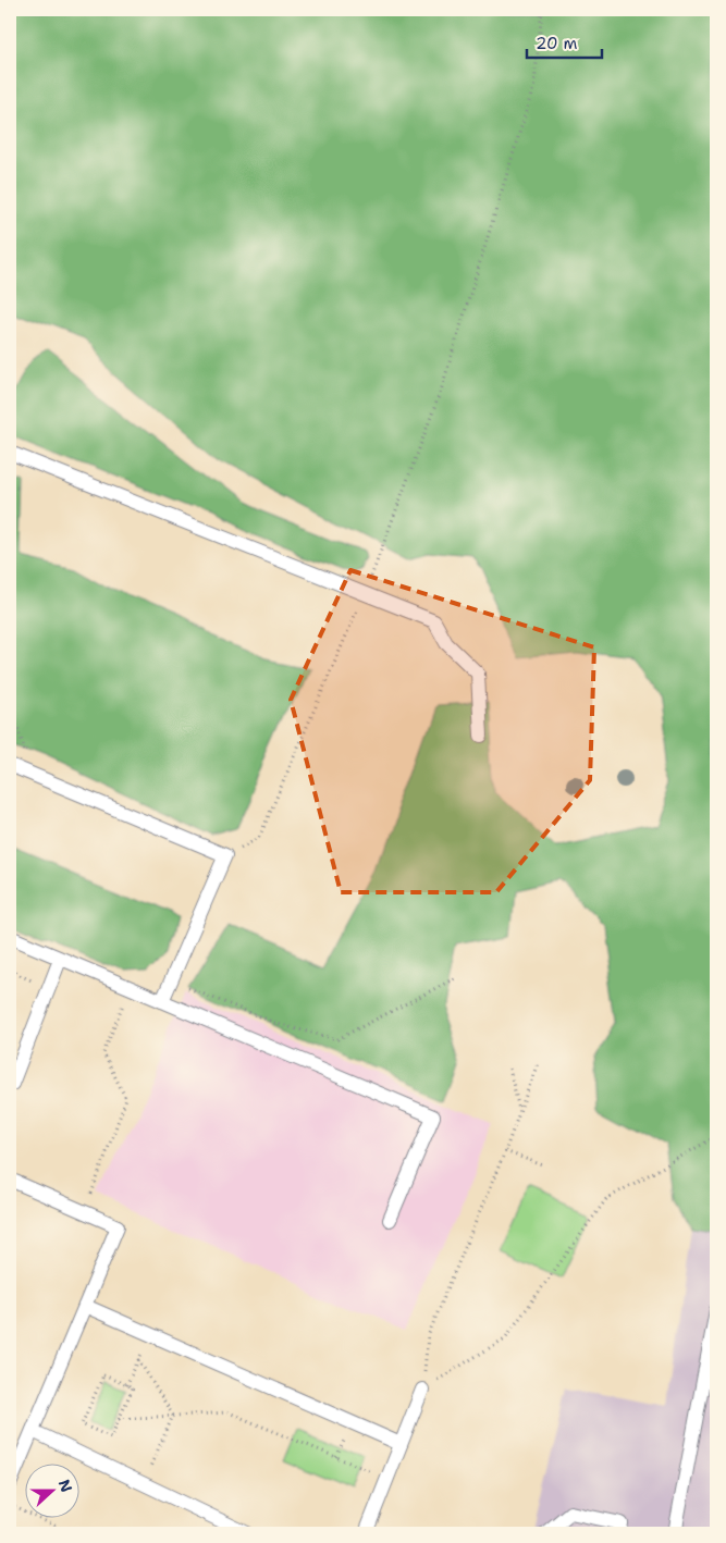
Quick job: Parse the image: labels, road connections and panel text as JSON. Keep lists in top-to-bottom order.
{
  "scale_bar": "20 m",
  "north": "right"
}
